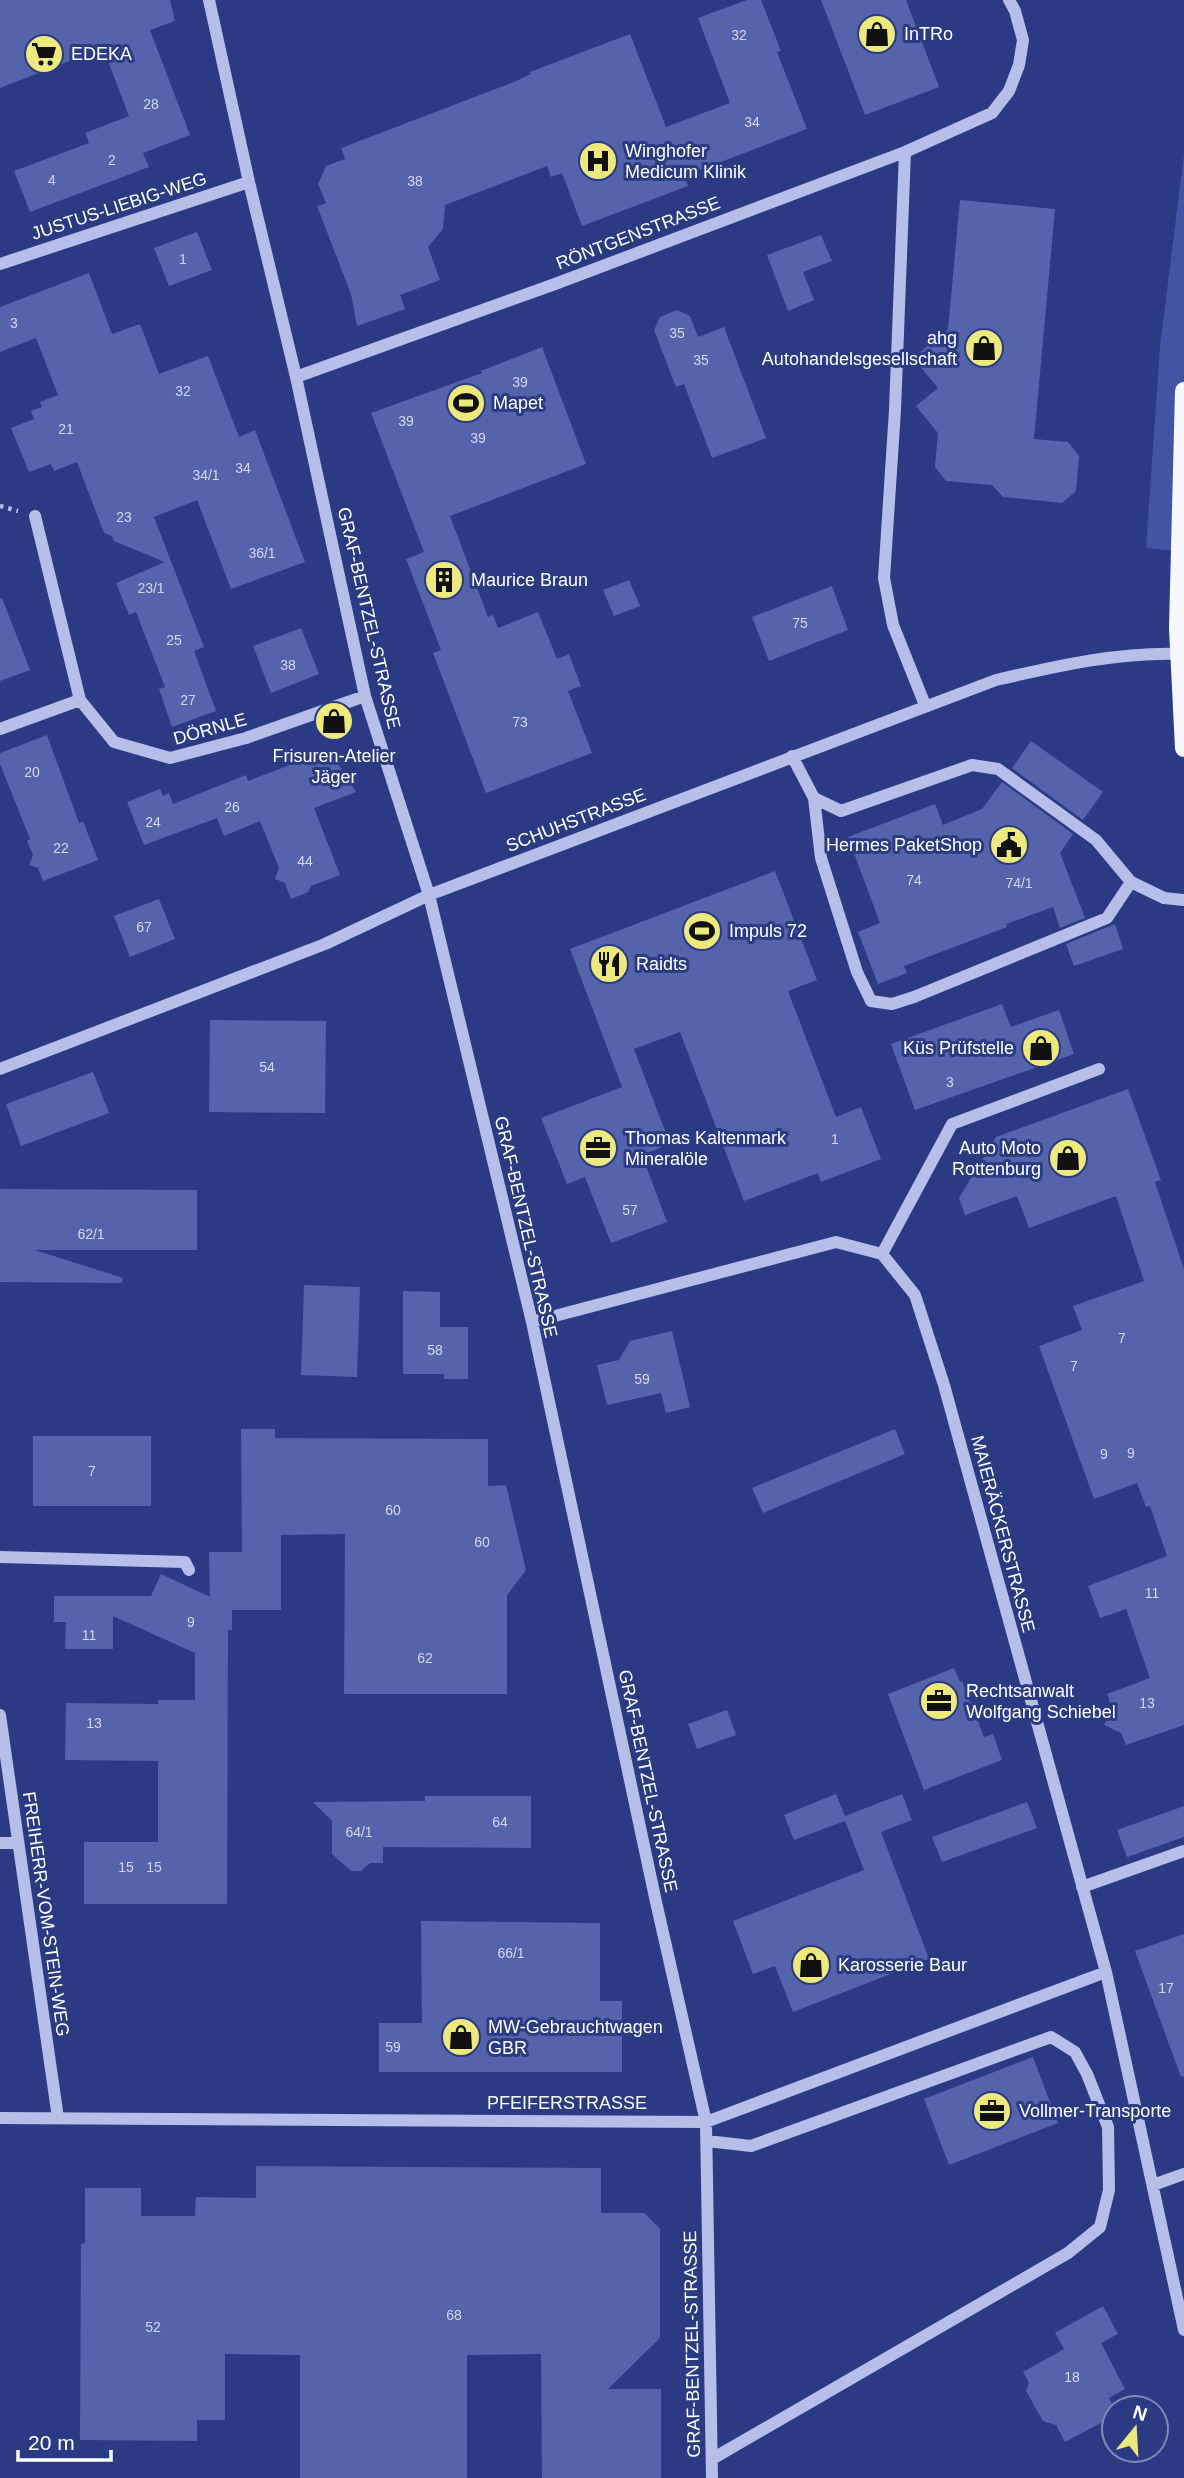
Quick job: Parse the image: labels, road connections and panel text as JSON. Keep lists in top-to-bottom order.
{
  "streets": {
    "street": [
      "JUSTUS-LIEBIG-WEG",
      "RÖNTGENSTRASSE",
      "GRAF-BENTZEL-STRASSE",
      "DÖRNLE",
      "SCHUHSTRASSE",
      "MAIERÄCKERSTRASSE",
      "FREIHERR-VOM-STEIN-WEG",
      "PFEIFERSTRASSE"
    ]
  },
  "crossings": [
    ["JUSTUS-LIEBIG-WEG", "GRAF-BENTZEL-STRASSE"],
    ["RÖNTGENSTRASSE", "GRAF-BENTZEL-STRASSE"],
    ["GRAF-BENTZEL-STRASSE", "DÖRNLE"],
    ["GRAF-BENTZEL-STRASSE", "SCHUHSTRASSE"],
    ["GRAF-BENTZEL-STRASSE", "PFEIFERSTRASSE"],
    ["MAIERÄCKERSTRASSE", "PFEIFERSTRASSE"],
    ["FREIHERR-VOM-STEIN-WEG", "PFEIFERSTRASSE"]
  ],
  "places": {
    "shop": [
      "InTRo",
      "ahg Autohandelsgesellschaft",
      "Frisuren-Atelier Jäger",
      "Küs Prüfstelle",
      "Auto Moto Rottenburg",
      "Karosserie Baur",
      "MW-Gebrauchtwagen GBR"
    ],
    "supermarket": ["EDEKA"],
    "hospital": ["Winghofer Medicum Klinik"],
    "sports": ["Mapet", "Impuls 72"],
    "building": ["Maurice Braun"],
    "public building": ["Hermes PaketShop"],
    "restaurant": ["Raidts"],
    "office": ["Thomas Kaltenmark Mineralöle", "Rechtsanwalt Wolfgang Schiebel", "Vollmer-Transporte"]
  },
  "house_numbers": [
    "32",
    "28",
    "34",
    "2",
    "4",
    "38",
    "1",
    "3",
    "35",
    "35",
    "39",
    "32",
    "39",
    "21",
    "39",
    "34",
    "34/1",
    "23",
    "36/1",
    "23/1",
    "75",
    "25",
    "38",
    "27",
    "73",
    "20",
    "26",
    "24",
    "22",
    "44",
    "74",
    "74/1",
    "67",
    "54",
    "3",
    "1",
    "57",
    "62/1",
    "7",
    "58",
    "7",
    "59",
    "9",
    "9",
    "7",
    "60",
    "60",
    "11",
    "9",
    "11",
    "62",
    "13",
    "13",
    "64",
    "64/1",
    "15",
    "15",
    "66/1",
    "17",
    "59",
    "68",
    "52",
    "18"
  ],
  "scale_bar": "20 m",
  "north": "top"
}
